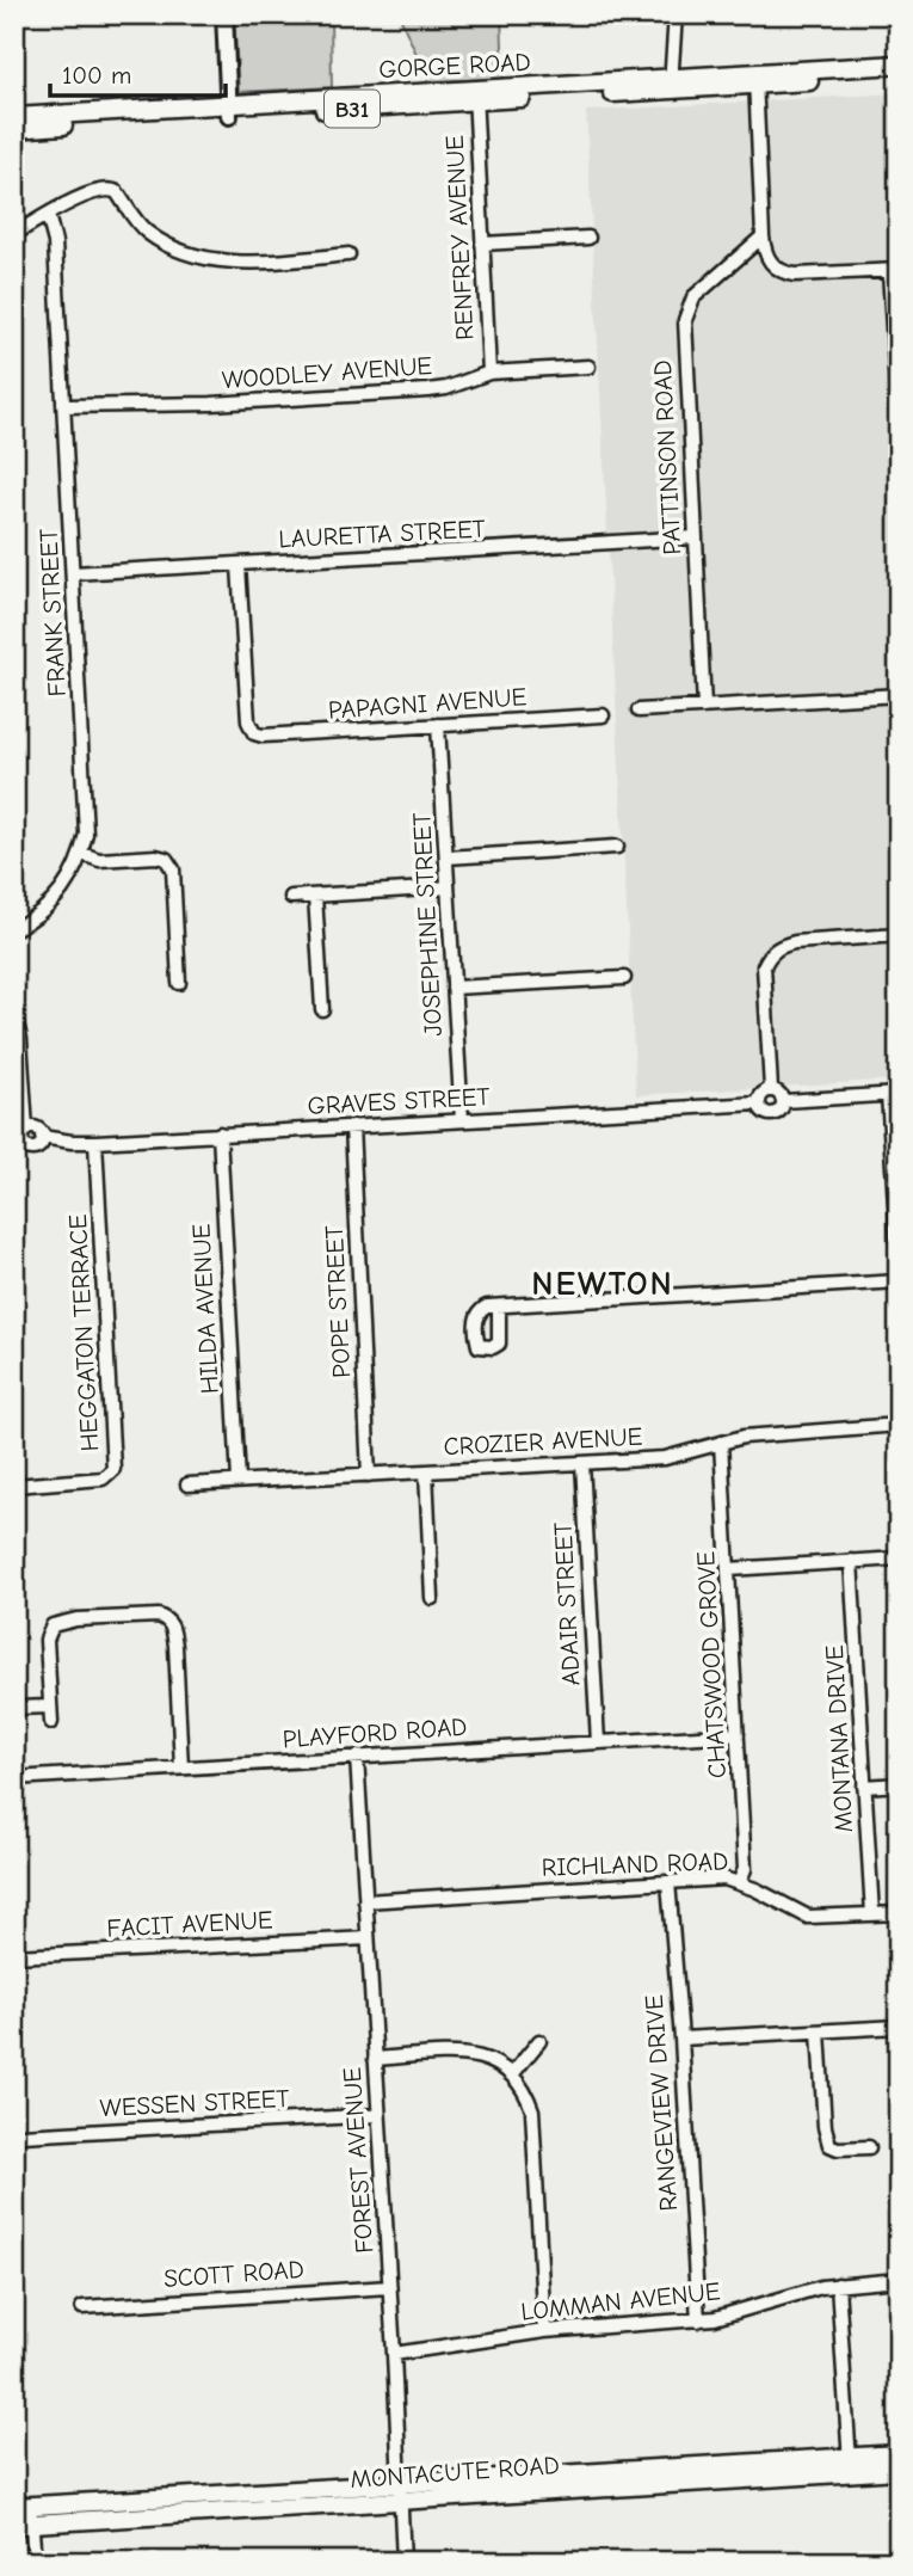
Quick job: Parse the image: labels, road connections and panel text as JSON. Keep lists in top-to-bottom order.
{
  "streets": {
    "main road": ["GORGE ROAD", "B31", "MONTACUTE ROAD"],
    "street": [
      "RENFREY AVENUE",
      "WOODLEY AVENUE",
      "PATTINSON ROAD",
      "LAURETTA STREET",
      "FRANK STREET",
      "PAPAGNI AVENUE",
      "JOSEPHINE STREET",
      "GRAVES STREET",
      "POPE STREET",
      "HILDA AVENUE",
      "HEGGATON TERRACE",
      "CROZIER AVENUE",
      "ADAIR STREET",
      "CHATSWOOD GROVE",
      "PLAYFORD ROAD",
      "MONTANA DRIVE",
      "RICHLAND ROAD",
      "FACIT AVENUE",
      "WESSEN STREET",
      "RANGEVIEW DRIVE",
      "FOREST AVENUE",
      "SCOTT ROAD",
      "LOMMAN AVENUE"
    ]
  },
  "crossings": [
    ["GORGE ROAD", "RENFREY AVENUE"],
    ["RENFREY AVENUE", "WOODLEY AVENUE"],
    ["WOODLEY AVENUE", "FRANK STREET"],
    ["PATTINSON ROAD", "LAURETTA STREET"],
    ["LAURETTA STREET", "FRANK STREET"],
    ["LAURETTA STREET", "PAPAGNI AVENUE"],
    ["PAPAGNI AVENUE", "JOSEPHINE STREET"],
    ["JOSEPHINE STREET", "GRAVES STREET"],
    ["GRAVES STREET", "POPE STREET"],
    ["GRAVES STREET", "HILDA AVENUE"],
    ["GRAVES STREET", "HEGGATON TERRACE"],
    ["POPE STREET", "CROZIER AVENUE"],
    ["HILDA AVENUE", "CROZIER AVENUE"],
    ["CROZIER AVENUE", "ADAIR STREET"],
    ["CROZIER AVENUE", "CHATSWOOD GROVE"],
    ["ADAIR STREET", "PLAYFORD ROAD"],
    ["CHATSWOOD GROVE", "PLAYFORD ROAD"],
    ["CHATSWOOD GROVE", "RICHLAND ROAD"],
    ["PLAYFORD ROAD", "FOREST AVENUE"],
    ["MONTANA DRIVE", "RICHLAND ROAD"],
    ["RICHLAND ROAD", "RANGEVIEW DRIVE"],
    ["RICHLAND ROAD", "FOREST AVENUE"],
    ["FACIT AVENUE", "FOREST AVENUE"],
    ["WESSEN STREET", "FOREST AVENUE"],
    ["RANGEVIEW DRIVE", "LOMMAN AVENUE"],
    ["FOREST AVENUE", "SCOTT ROAD"],
    ["FOREST AVENUE", "LOMMAN AVENUE"],
    ["FOREST AVENUE", "MONTACUTE ROAD"]
  ],
  "districts": ["NEWTON"],
  "scale_bar": "100 m"
}
